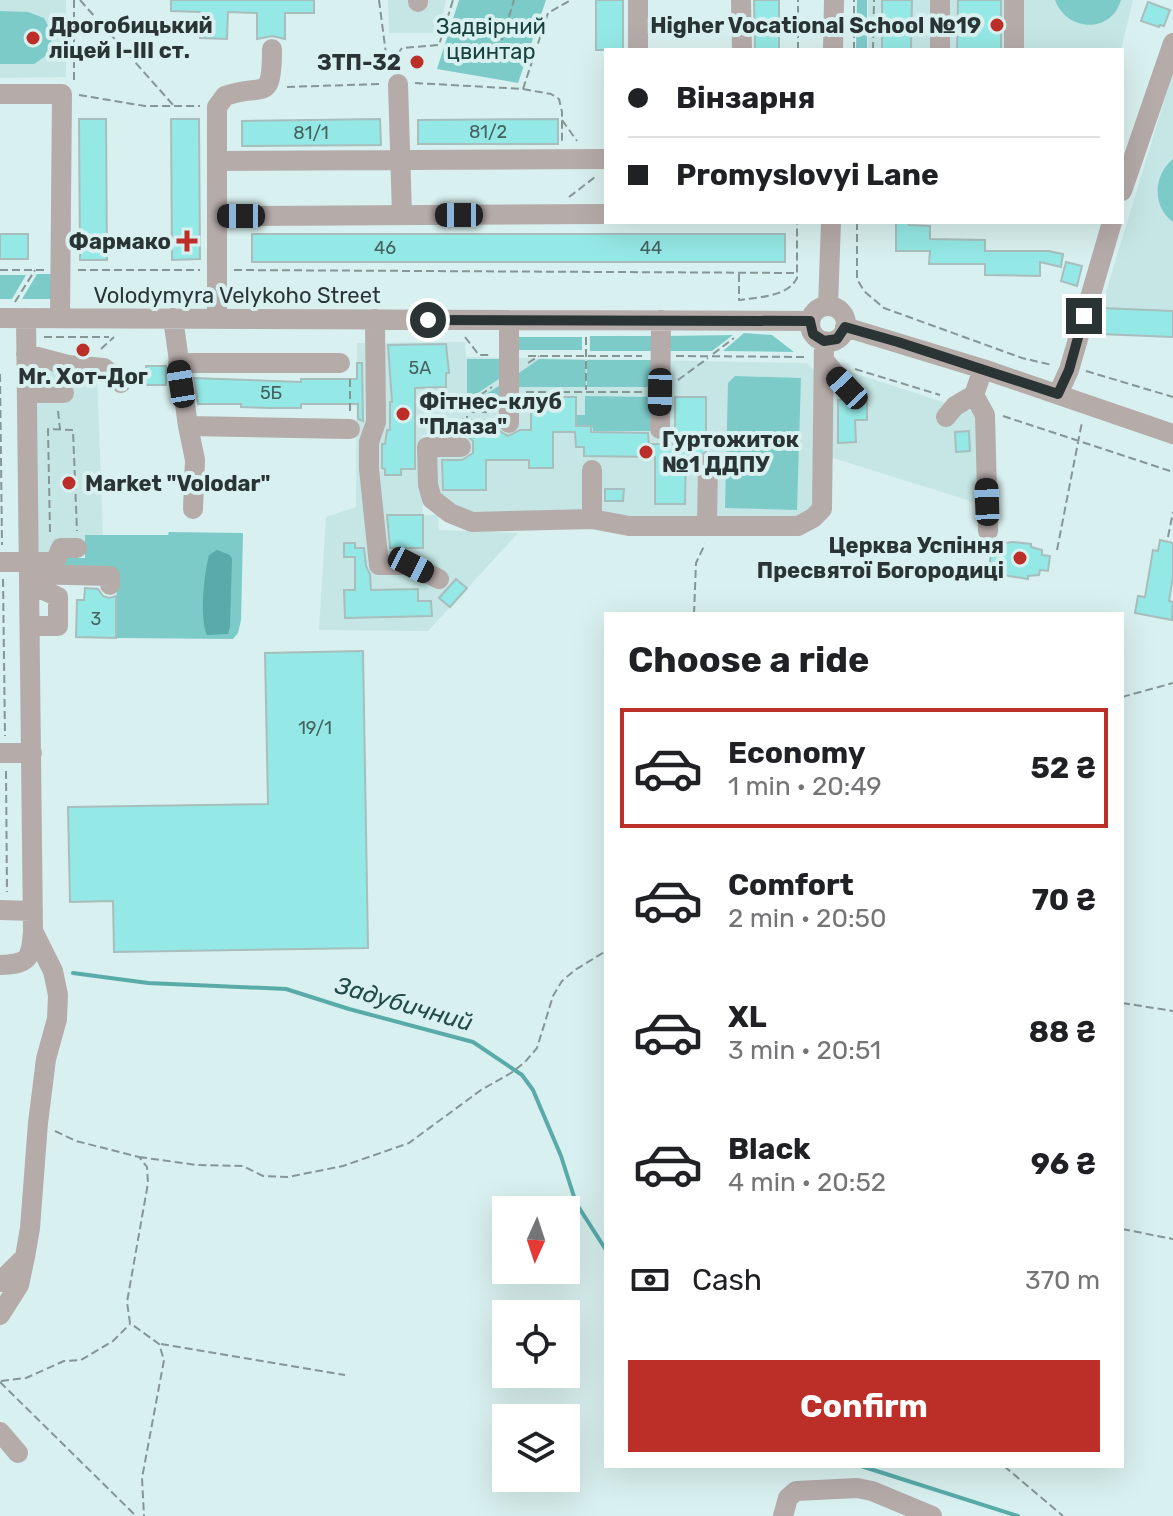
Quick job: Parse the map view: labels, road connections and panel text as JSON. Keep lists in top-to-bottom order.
{
  "streets": {
    "street": ["Volodymyra Velykoho Street"]
  },
  "water": ["Задубичний"],
  "parks": ["Задвірний цвинтар"],
  "places": {
    "other": [
      "Higher Vocational School №19",
      "Дрогобицький ліцей І-ІІІ ст.",
      "ЗТП-32",
      "Mr. Хот-Дог",
      "Фітнес-клуб \"Плаза\"",
      "Гуртожиток №1 ДДПУ",
      "Market \"Volodar\"",
      "Церква Успіння Пресвятої Богородиці"
    ],
    "health": ["Фармако"]
  },
  "house_numbers": [
    "81/2",
    "81/1",
    "46",
    "44",
    "5А",
    "5Б",
    "3",
    "19/1"
  ],
  "north": "bottom",
  "page": {
    "banner": ["Вінзарня", "Promyslovyi Lane"],
    "heading": "Choose a ride",
    "list": [
      {
        "name": "Economy",
        "note": "1 min · 20:49",
        "value": "52 ₴"
      },
      {
        "name": "Comfort",
        "note": "2 min · 20:50",
        "value": "70 ₴"
      },
      {
        "name": "XL",
        "note": "3 min · 20:51",
        "value": "88 ₴"
      },
      {
        "name": "Black",
        "note": "4 min · 20:52",
        "value": "96 ₴"
      }
    ],
    "pay": ["Cash", "370 m"],
    "buttons": "Confirm"
  }
}
